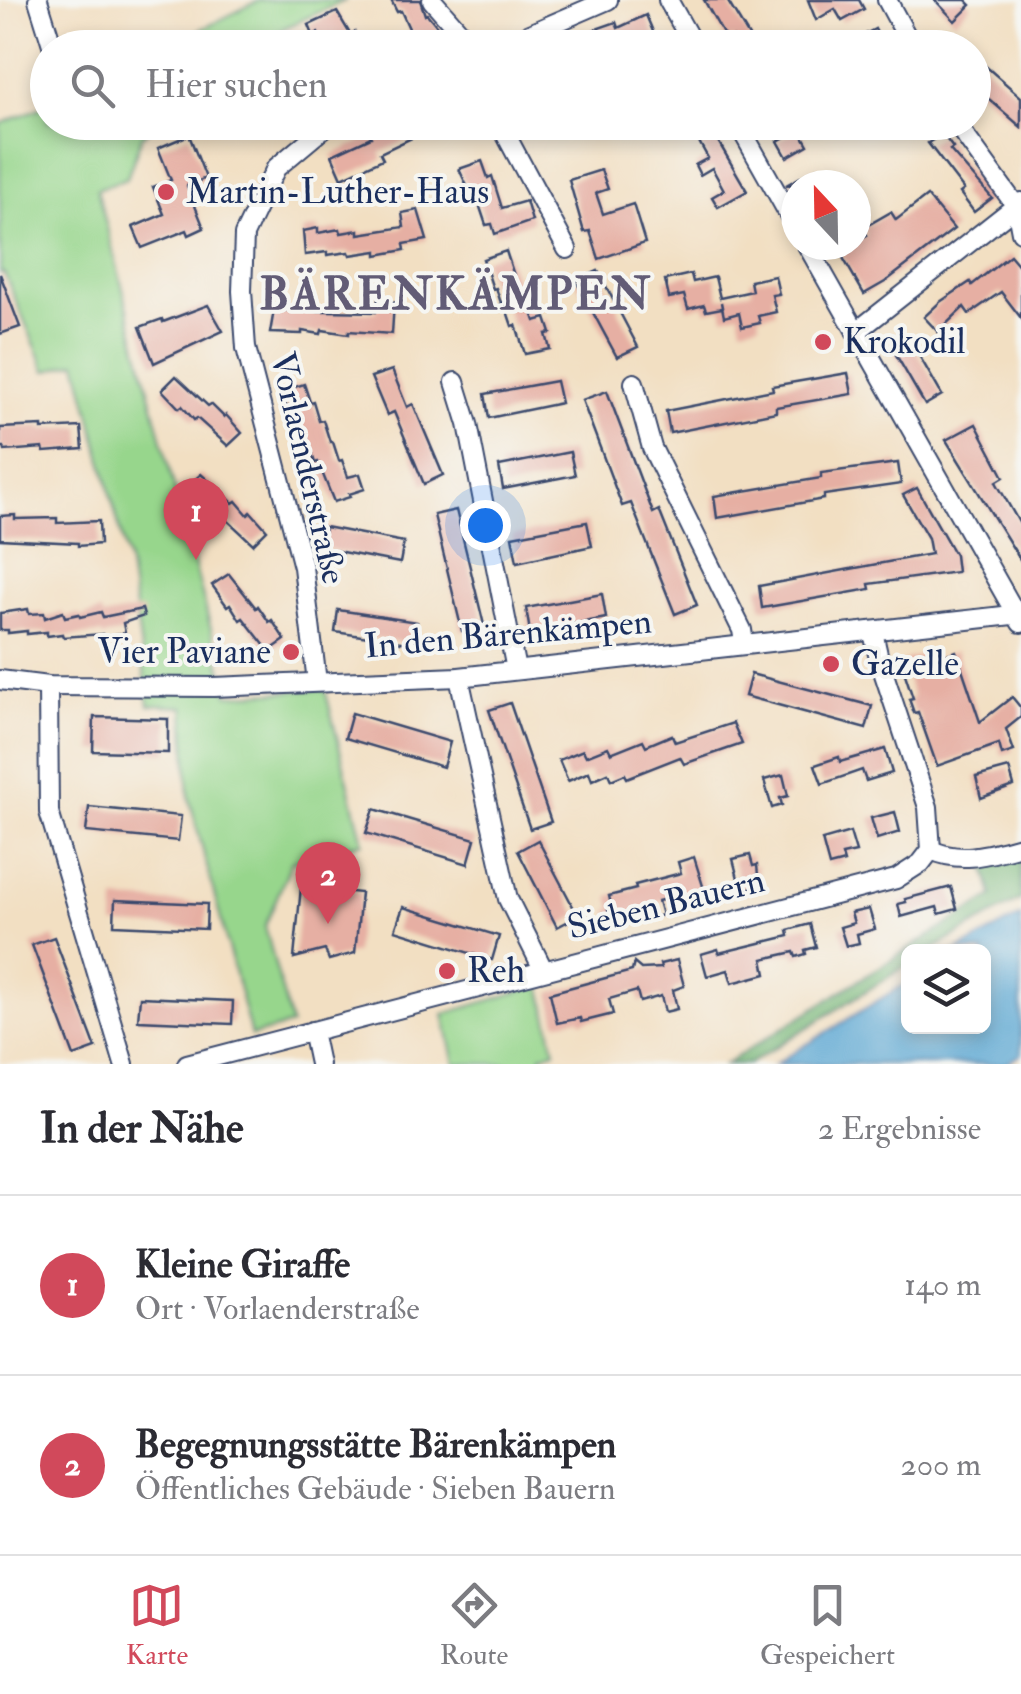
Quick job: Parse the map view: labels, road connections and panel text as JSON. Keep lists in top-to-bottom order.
{
  "streets": {
    "street": ["Vorlaenderstraße", "In den Bärenkämpen", "Sieben Bauern"]
  },
  "crossings": [
    ["Vorlaenderstraße", "In den Bärenkämpen"]
  ],
  "districts": ["BÄRENKÄMPEN"],
  "places": [
    "Martin-Luther-Haus",
    "Krokodil",
    "Vier Paviane",
    "Gazelle",
    "Reh"
  ],
  "north": "top",
  "page": {
    "search": "Hier suchen",
    "pins": ["1", "2"],
    "heading": ["In der Nähe", "2 Ergebnisse"],
    "list": [
      {
        "mark": "1",
        "name": "Kleine Giraffe",
        "note": "Ort · Vorlaenderstraße",
        "value": "140 m"
      },
      {
        "mark": "2",
        "name": "Begegnungsstätte Bärenkämpen",
        "note": "Öffentliches Gebäude · Sieben Bauern",
        "value": "200 m"
      }
    ],
    "nav": ["Karte", "Route", "Gespeichert"]
  }
}
